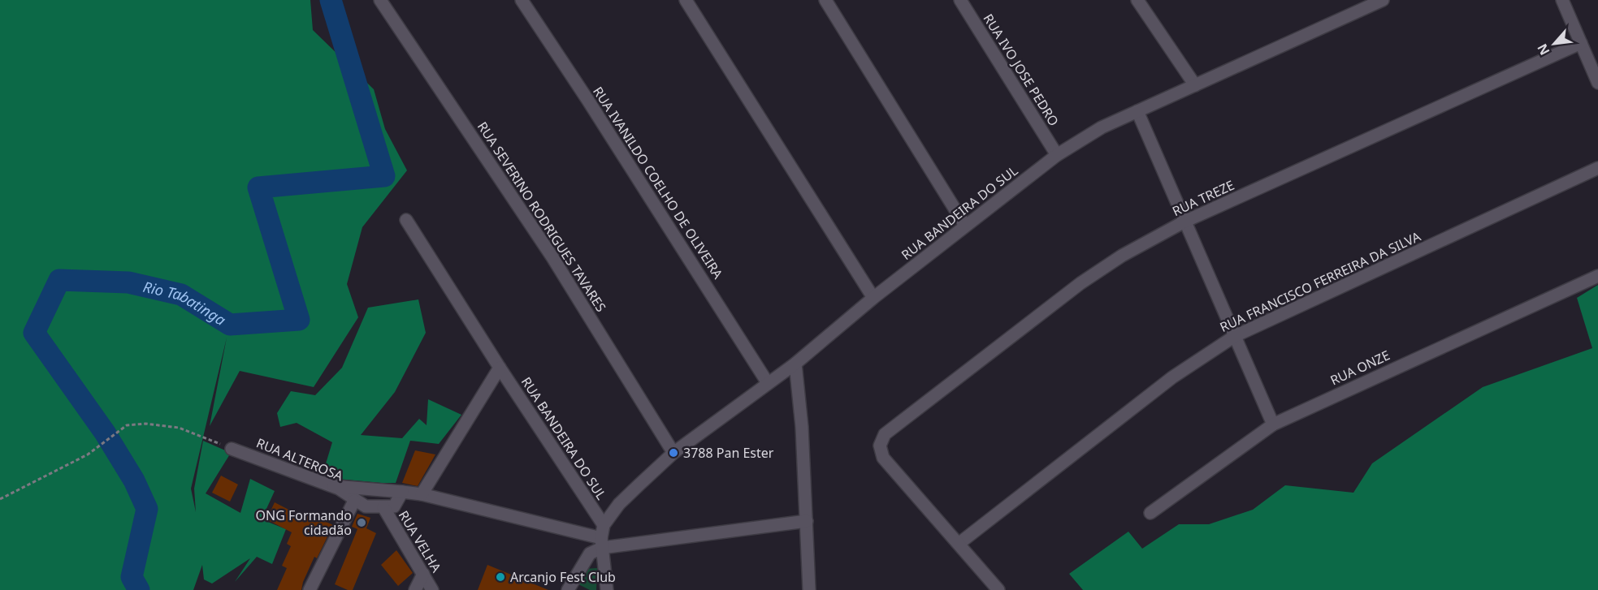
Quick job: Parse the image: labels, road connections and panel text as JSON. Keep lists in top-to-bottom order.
{
  "streets": {
    "street": [
      "RUA IVO JOSE PEDRO",
      "RUA IVANILDO COELHO DE OLIVEIRA",
      "RUA TREZE",
      "RUA BANDEIRA DO SUL",
      "RUA SEVERINO RODRIGUES TAVARES",
      "RUA FRANCISCO FERREIRA DA SILVA",
      "RUA ONZE",
      "RUA ALTEROSA",
      "RUA VELHA"
    ]
  },
  "crossings": [
    ["RUA IVO JOSE PEDRO", "RUA BANDEIRA DO SUL"],
    ["RUA IVANILDO COELHO DE OLIVEIRA", "RUA BANDEIRA DO SUL"],
    ["RUA TREZE", "RUA FRANCISCO FERREIRA DA SILVA"],
    ["RUA BANDEIRA DO SUL", "RUA SEVERINO RODRIGUES TAVARES"],
    ["RUA ALTEROSA", "RUA VELHA"]
  ],
  "water": ["Rio Tabatinga"],
  "places": ["3788 Pan Ester", "ONG Formando cidadão", "Arcanjo Fest Club"],
  "north": "bottom left"
}
